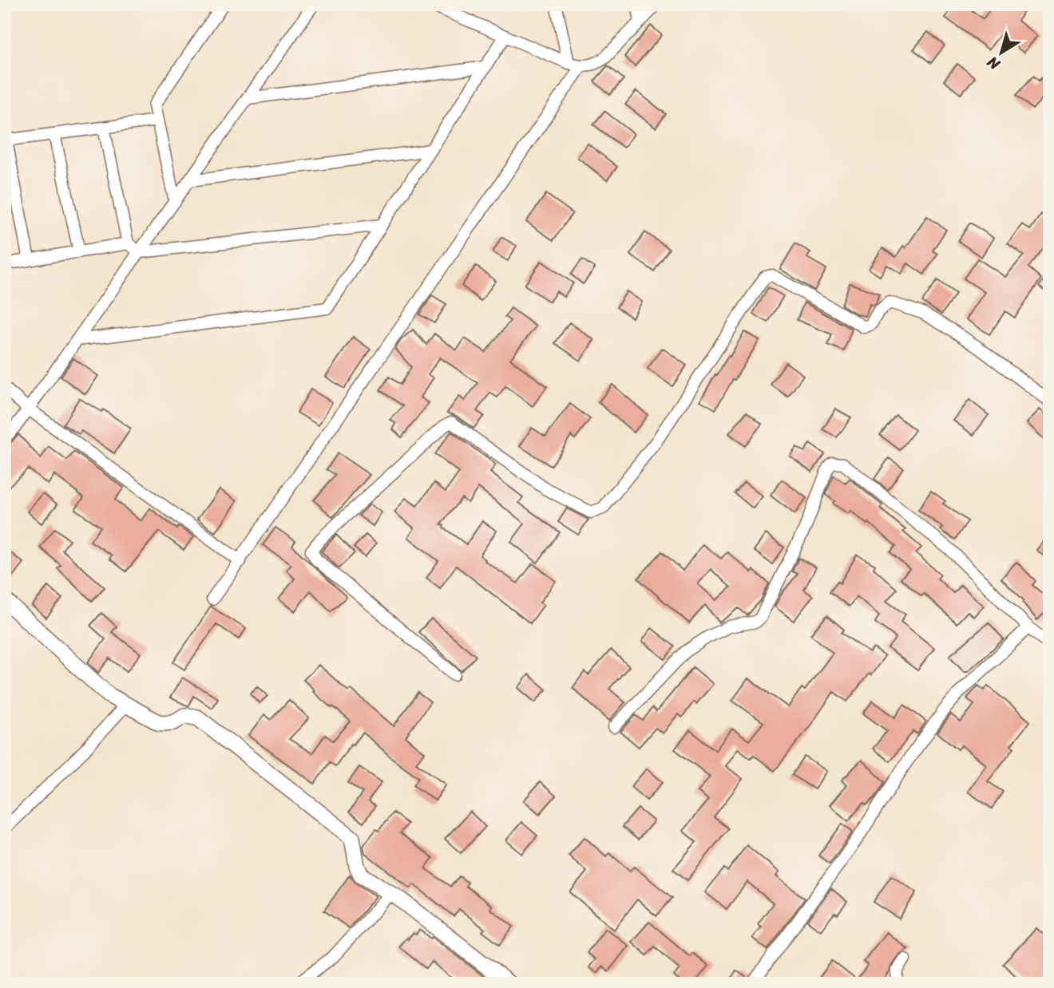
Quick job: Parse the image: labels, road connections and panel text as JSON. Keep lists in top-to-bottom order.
{
  "north": "bottom left"
}
